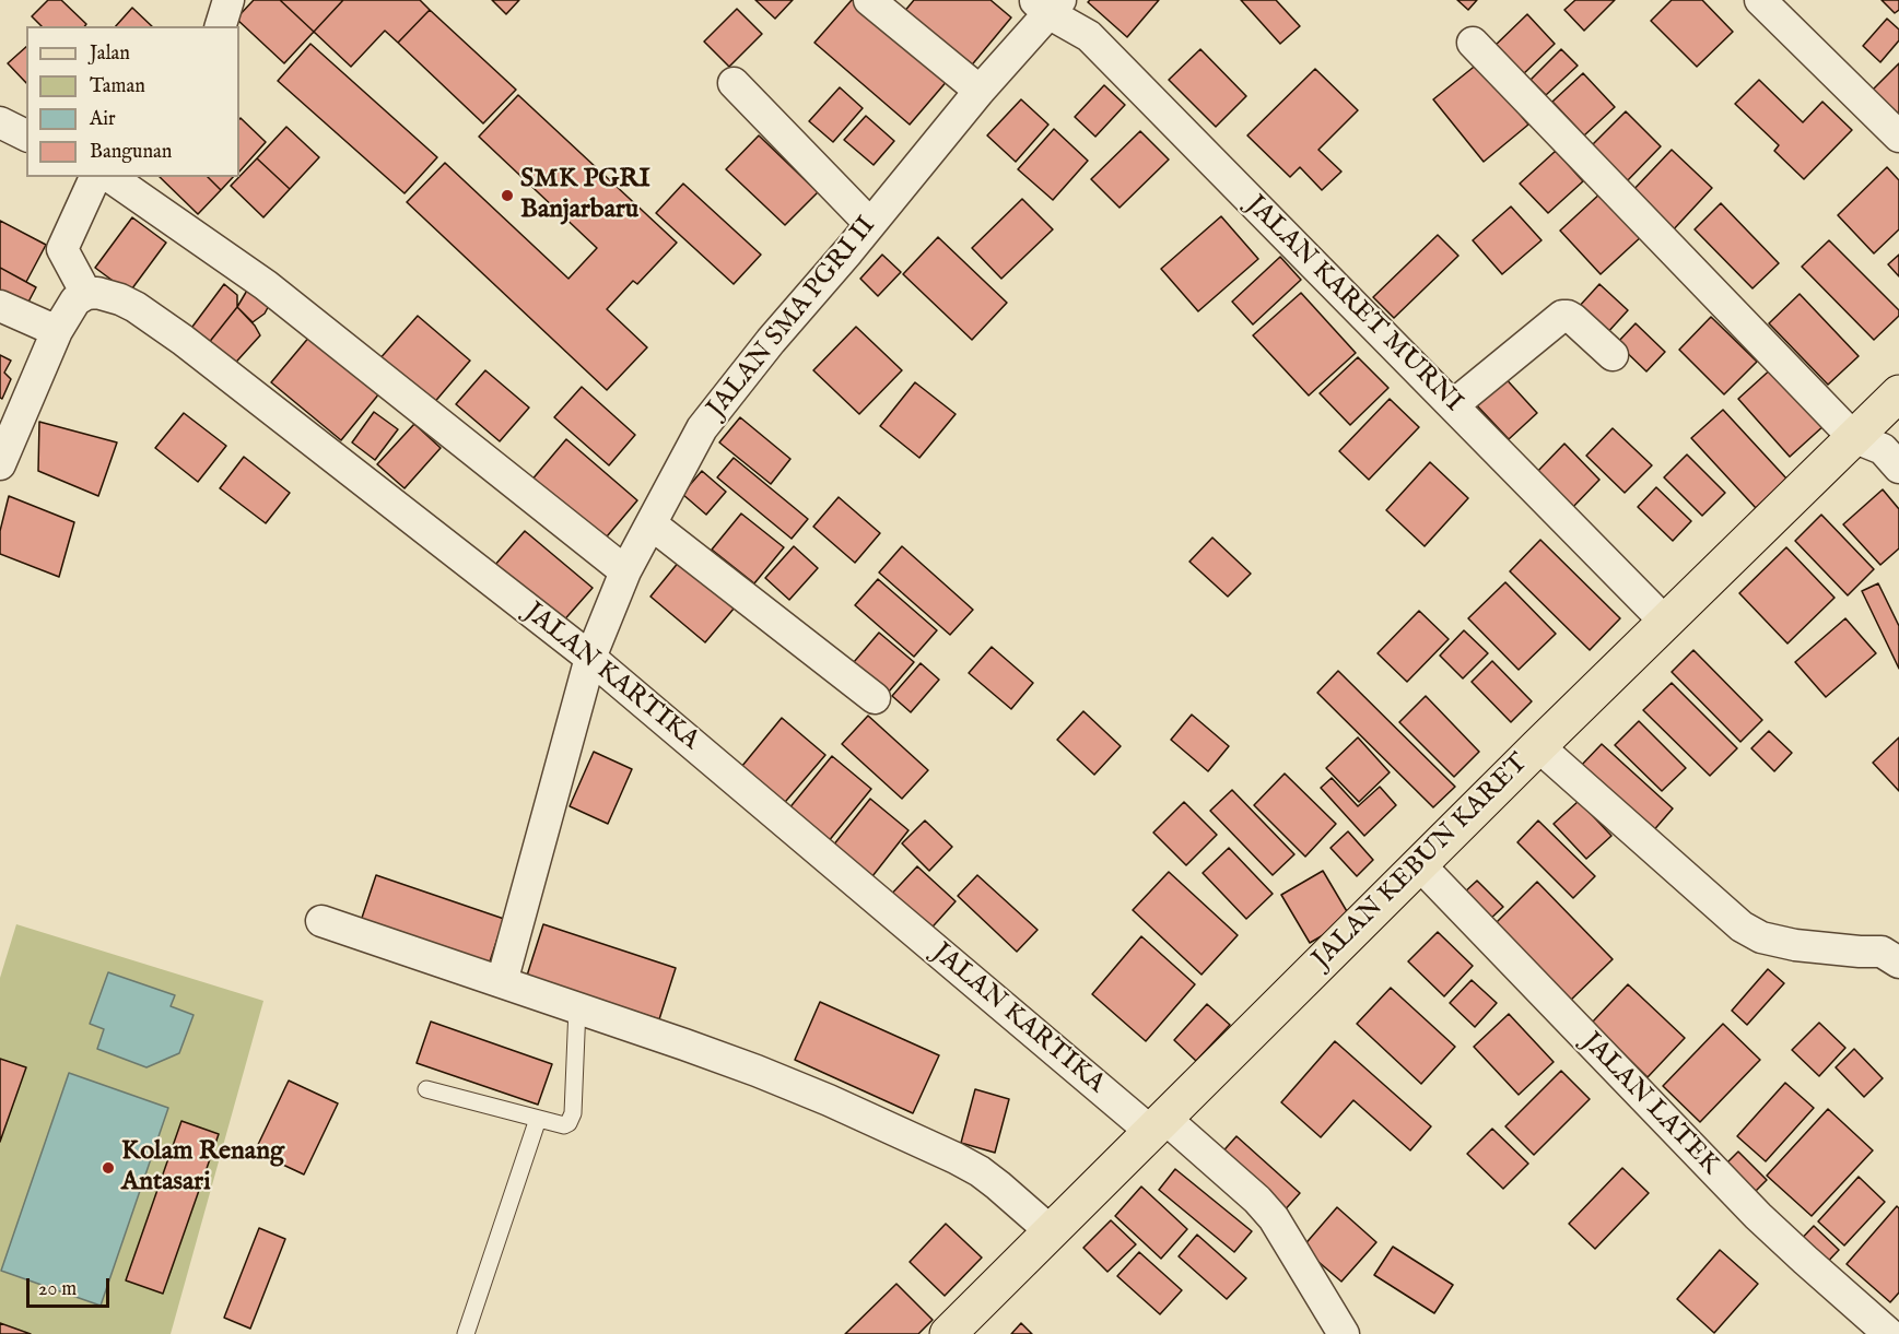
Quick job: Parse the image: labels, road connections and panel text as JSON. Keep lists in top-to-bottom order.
{
  "streets": {
    "main road": ["JALAN KEBUN KARET"],
    "street": [
      "JALAN KARET MURNI",
      "JALAN SMA PGRI II",
      "JALAN KARTIKA",
      "JALAN LATEK"
    ]
  },
  "crossings": [
    ["JALAN KARET MURNI", "JALAN SMA PGRI II"],
    ["JALAN KARET MURNI", "JALAN KEBUN KARET"],
    ["JALAN SMA PGRI II", "JALAN KARTIKA"],
    ["JALAN KARTIKA", "JALAN KEBUN KARET"],
    ["JALAN KEBUN KARET", "JALAN LATEK"]
  ],
  "places": ["SMK PGRI Banjarbaru", "Kolam Renang Antasari"],
  "legend": [
    "Jalan",
    "Taman",
    "Air",
    "Bangunan"
  ],
  "scale_bar": "20 m"
}
